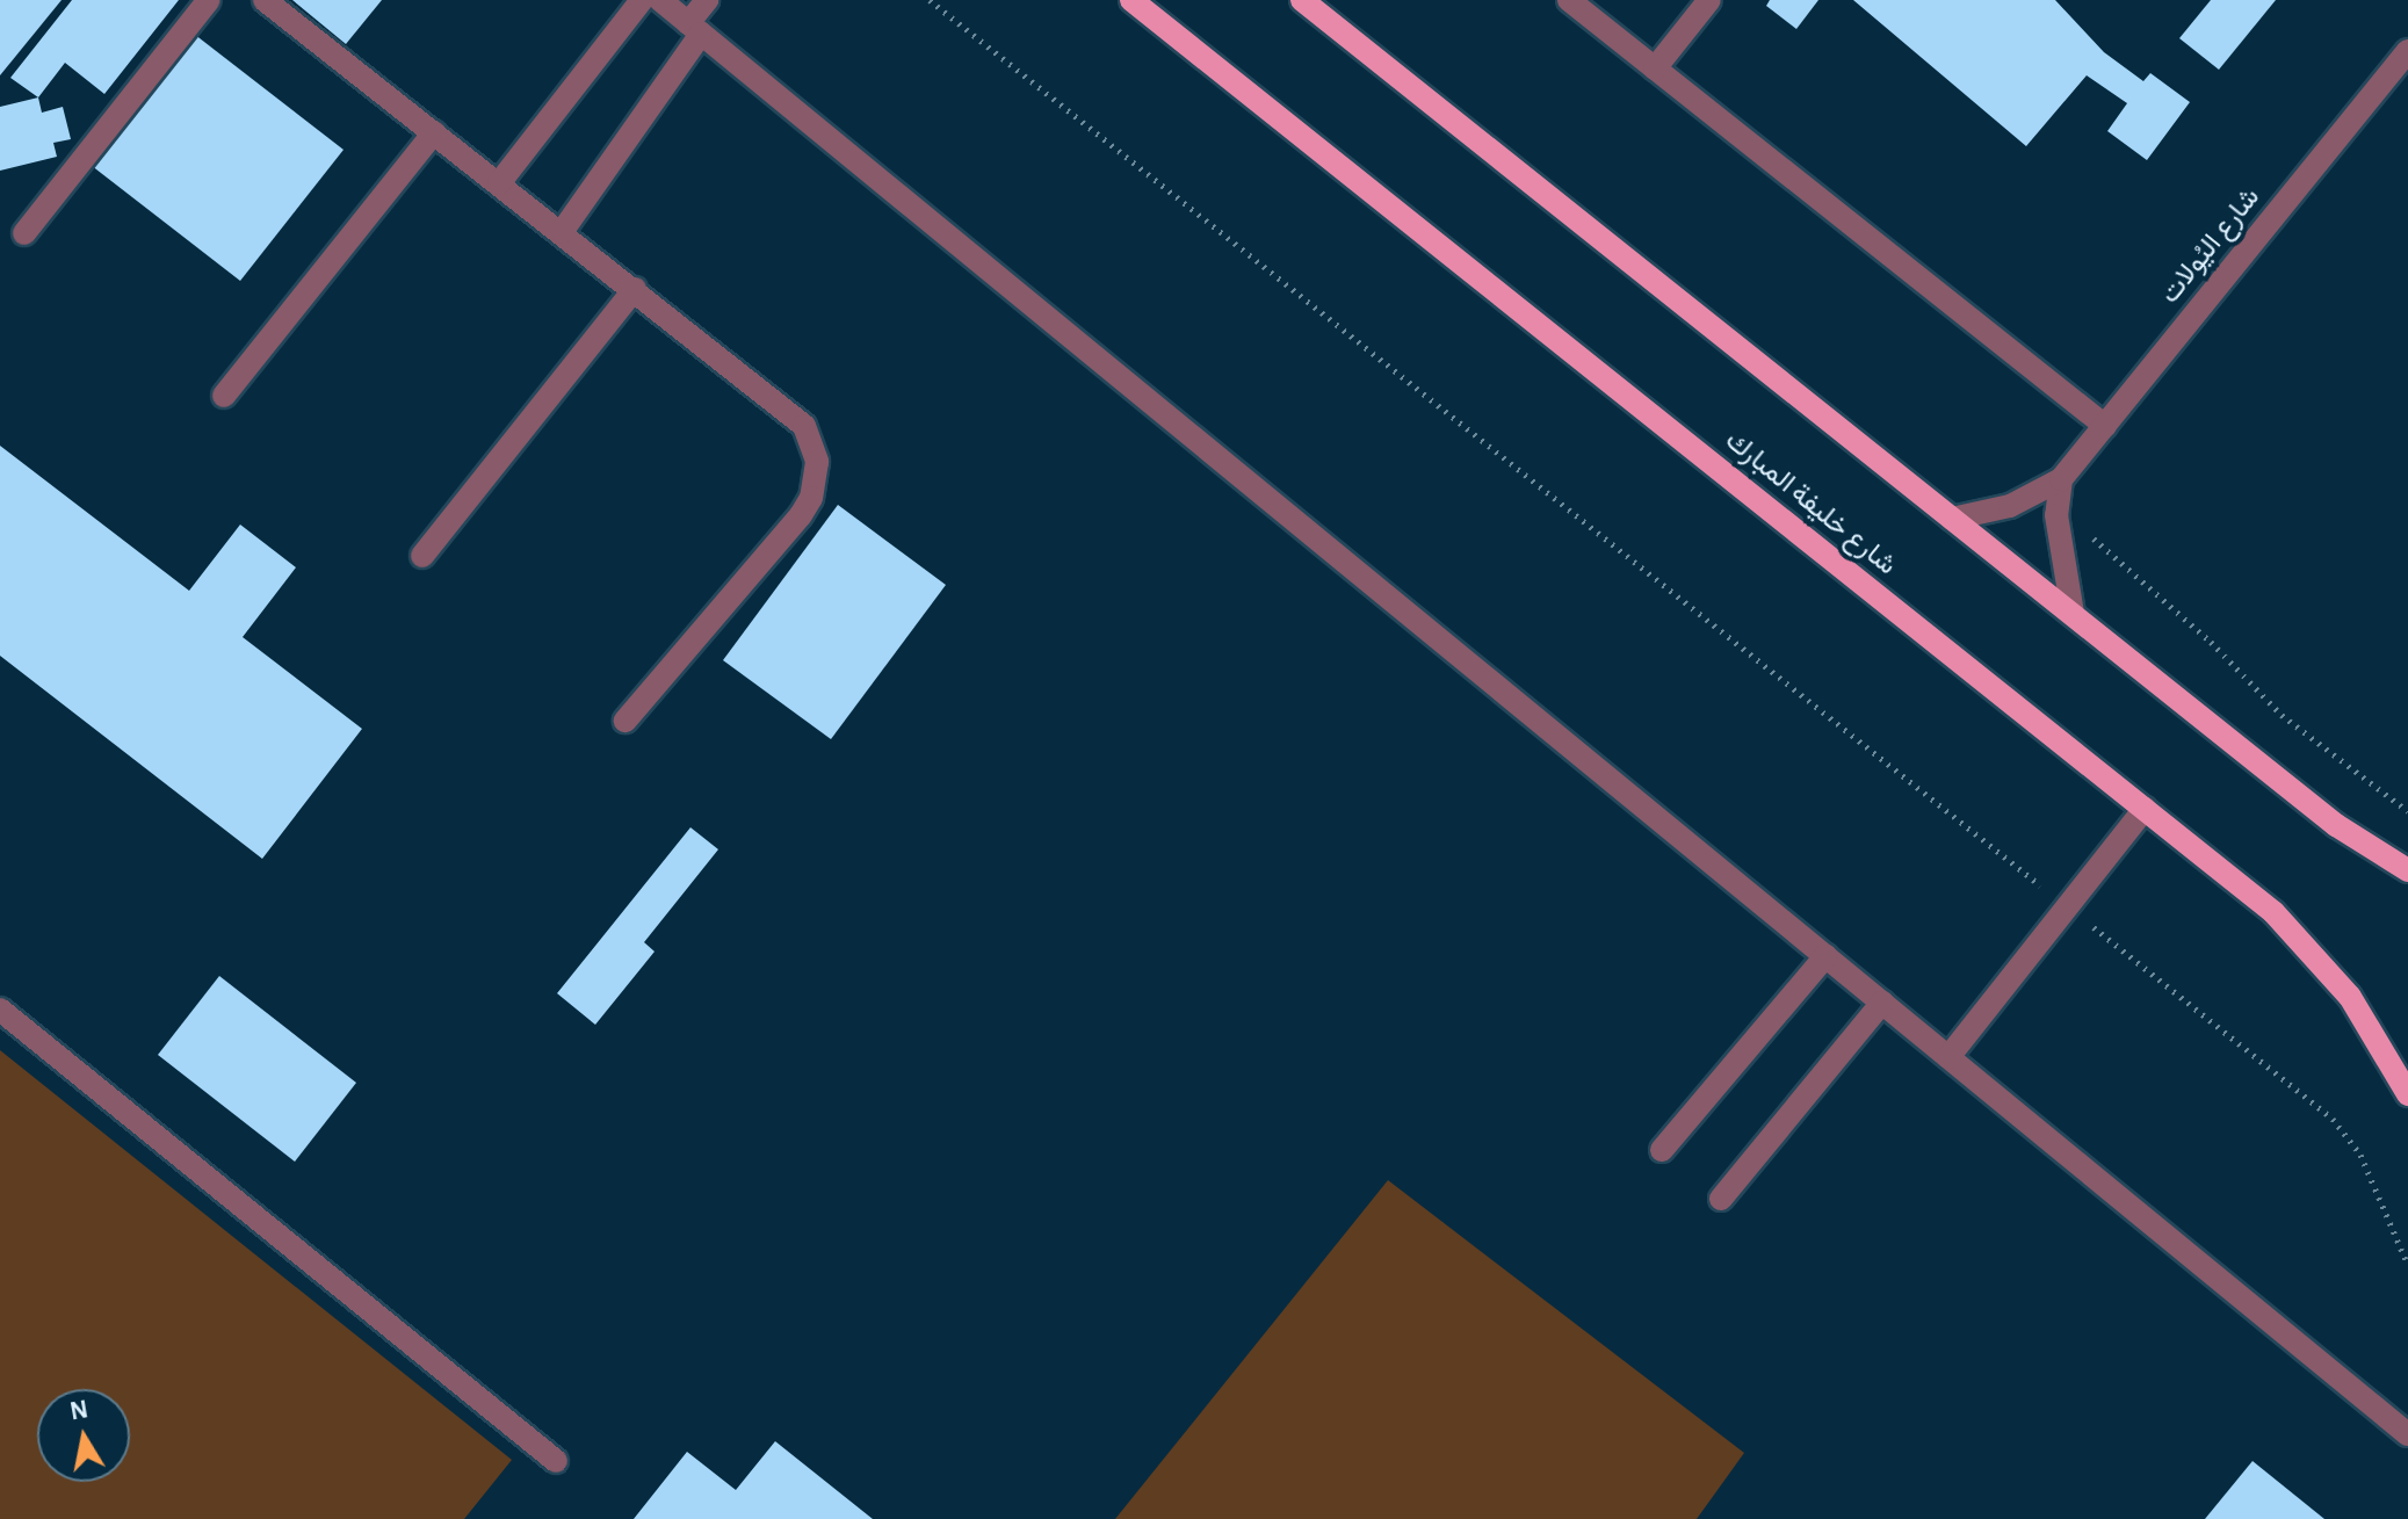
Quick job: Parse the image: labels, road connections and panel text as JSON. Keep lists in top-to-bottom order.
{
  "streets": {
    "main road": ["شارع خليفة المبارك"],
    "street": ["شارع اليُولات"]
  },
  "north": "top"
}
